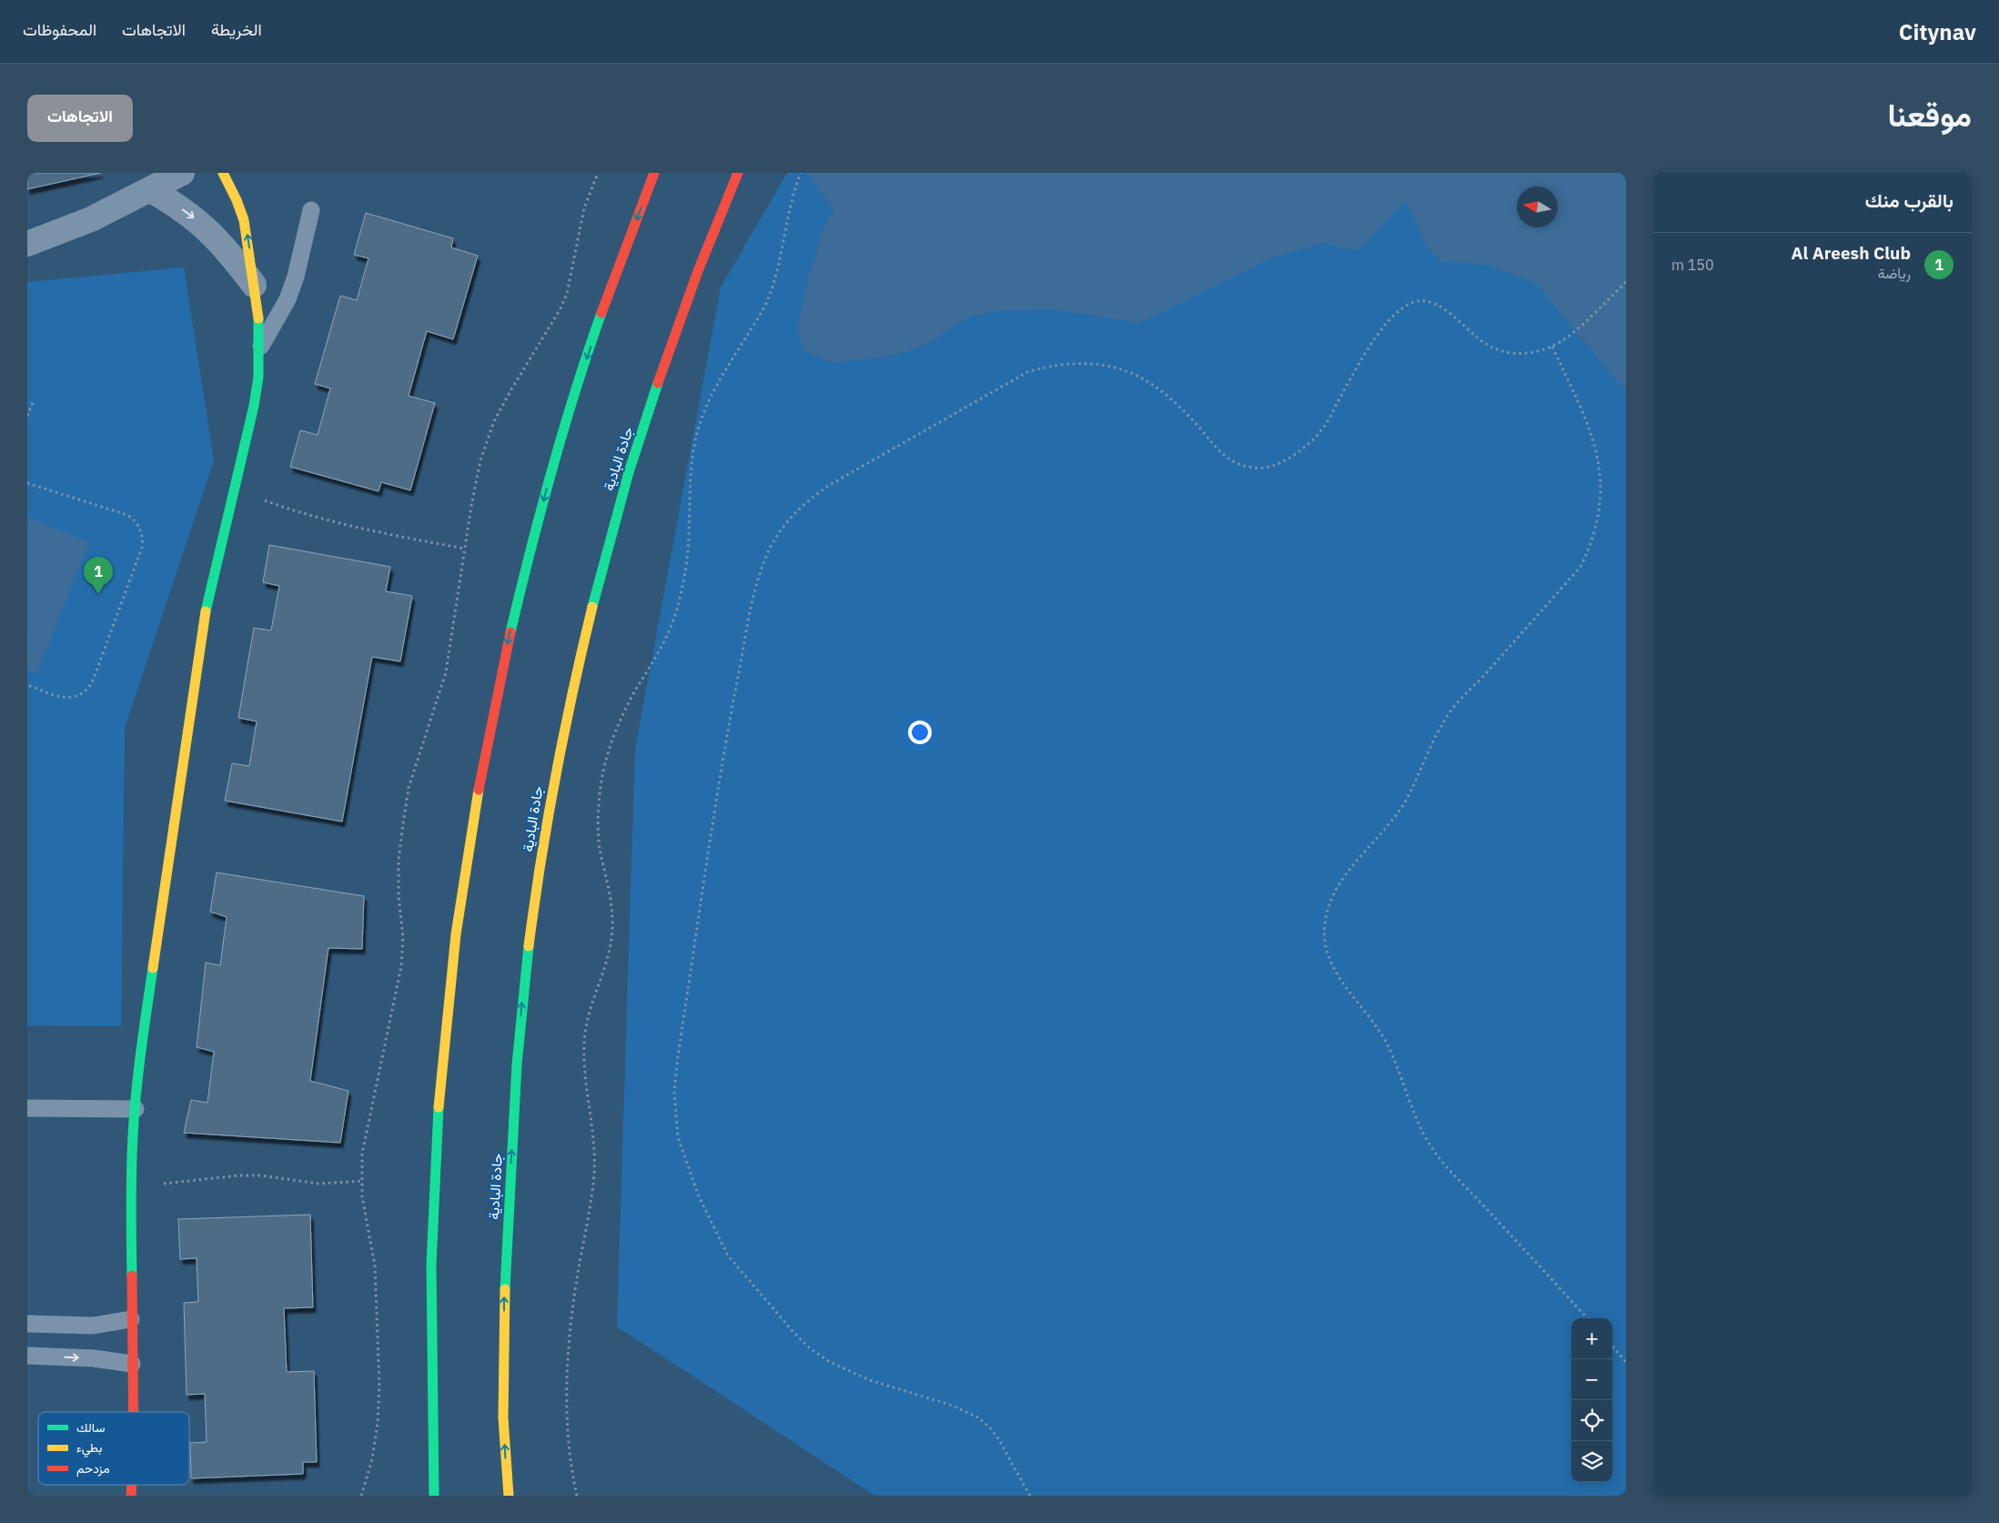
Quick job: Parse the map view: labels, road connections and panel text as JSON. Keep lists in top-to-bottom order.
{
  "streets": {
    "street": ["جادة البادية"]
  },
  "legend": ["سالك", "بطيء", "مزدحم"],
  "north": "left",
  "page": {
    "header": "Citynav",
    "nav": ["الخريطة", "الاتجاهات", "المحفوظات"],
    "title": "موقعنا",
    "buttons": "الاتجاهات",
    "heading": "بالقرب منك",
    "list": [
      {
        "mark": "1",
        "name": "Al Areesh Club",
        "note": "رياضة",
        "value": "150 m"
      }
    ],
    "pins": "1",
    "map_buttons": ["+", "−"]
  }
}
